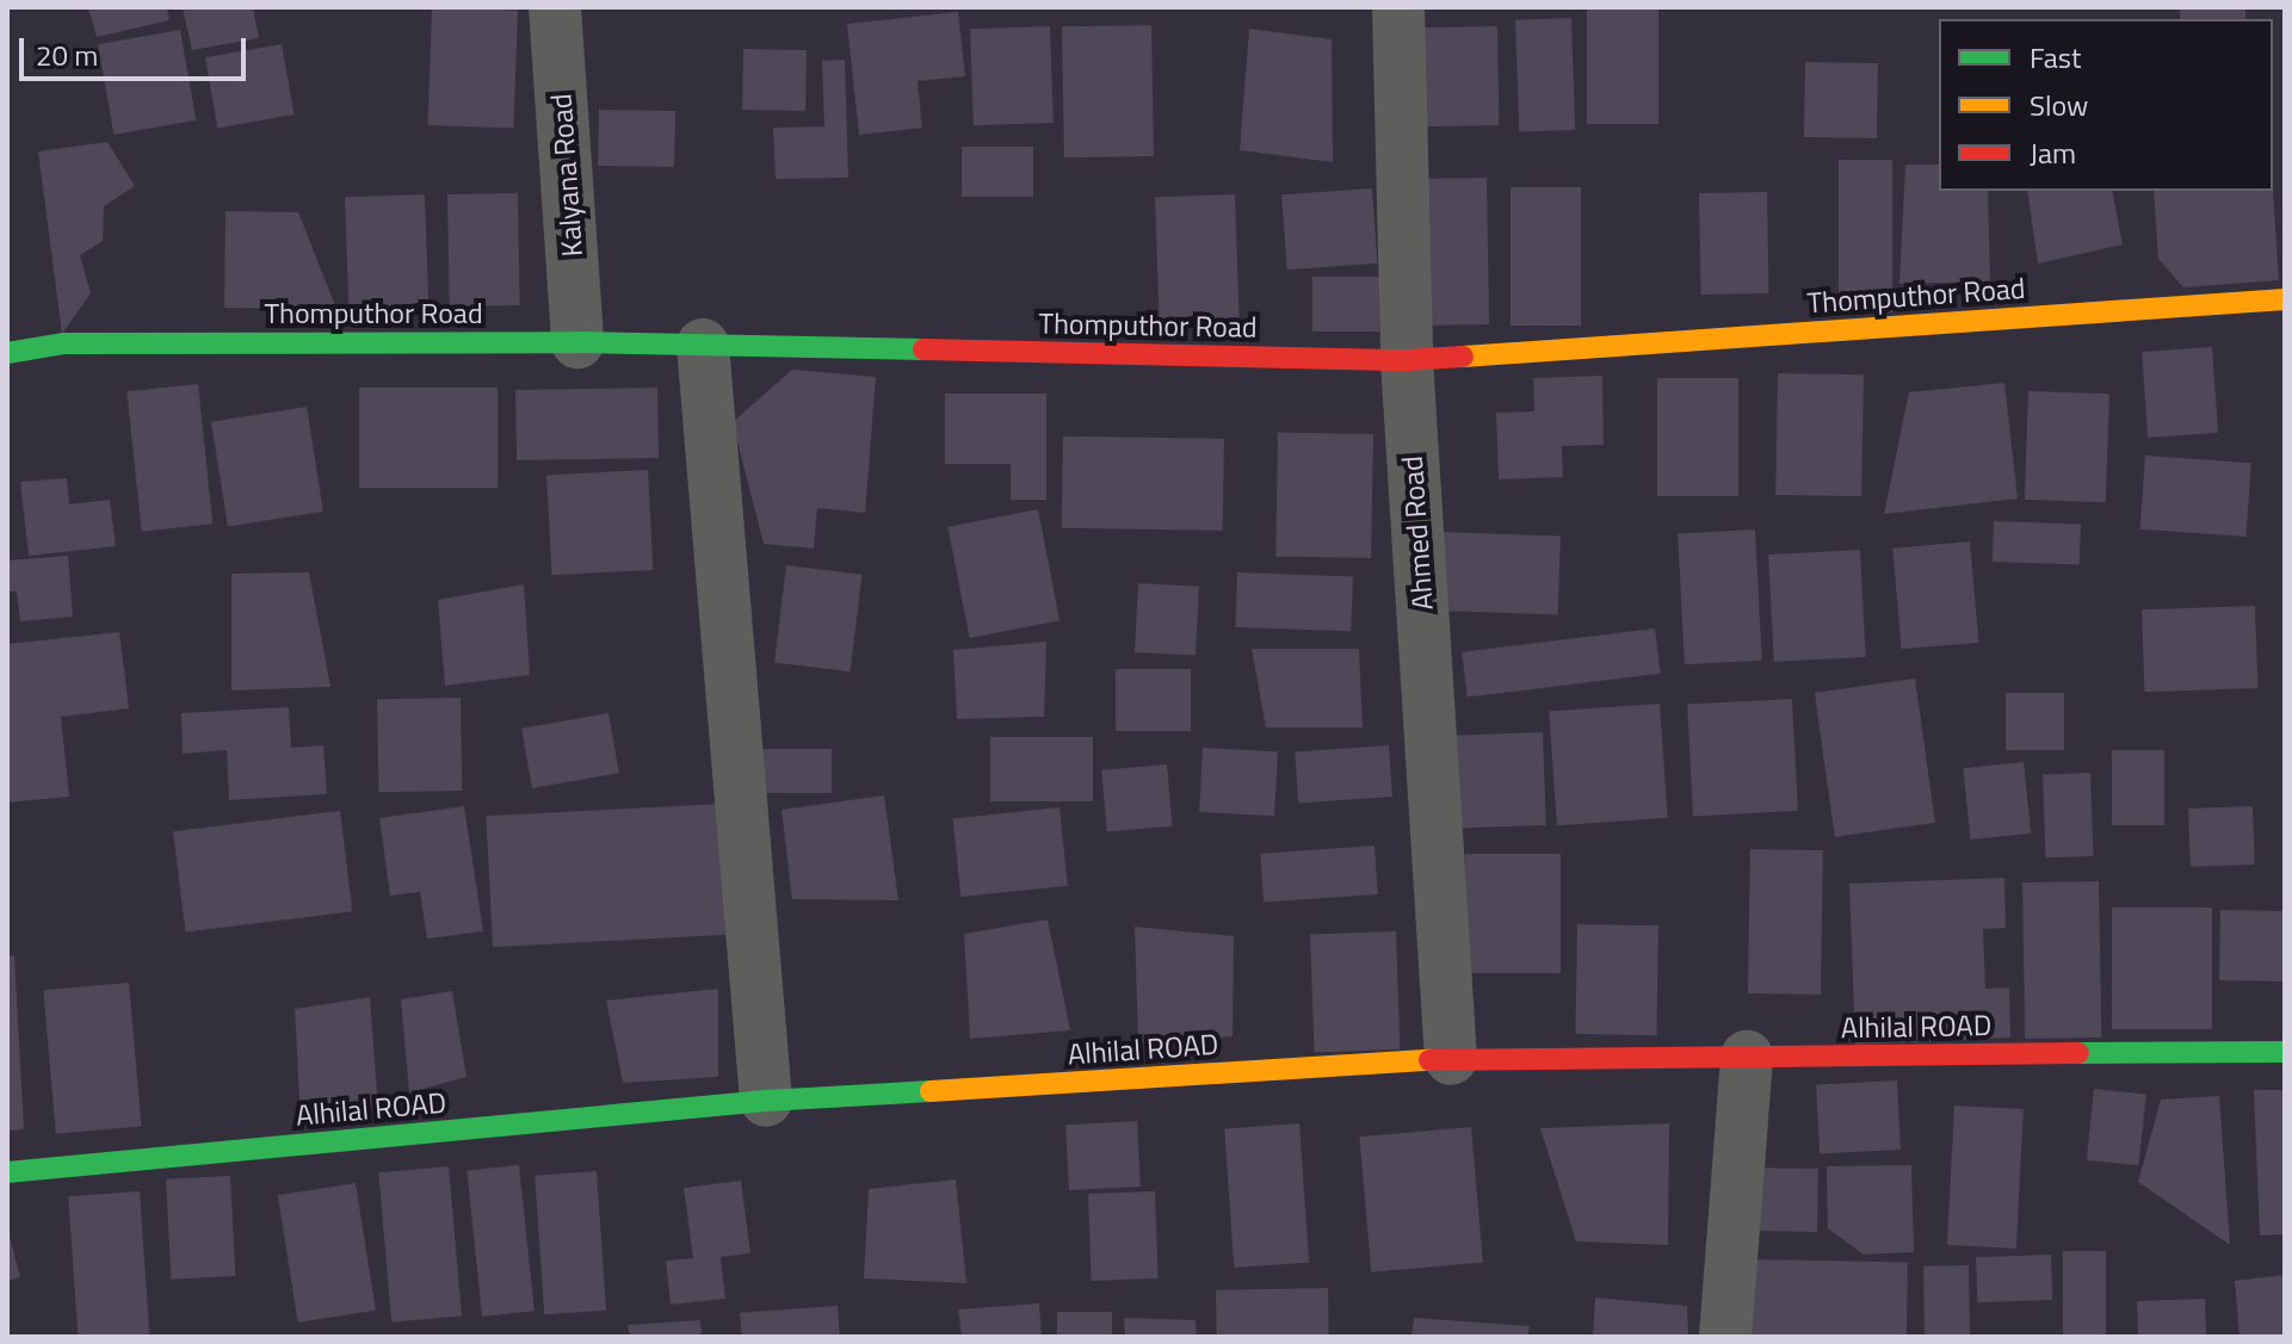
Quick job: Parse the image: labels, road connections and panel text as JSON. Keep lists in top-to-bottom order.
{
  "streets": {
    "street": [
      "Kalyana Road",
      "Thomputhor Road",
      "Ahmed Road",
      "Alhilal ROAD"
    ]
  },
  "crossings": [
    ["Kalyana Road", "Thomputhor Road"],
    ["Thomputhor Road", "Ahmed Road"],
    ["Ahmed Road", "Alhilal ROAD"]
  ],
  "legend": ["Fast", "Slow", "Jam"],
  "scale_bar": "20 m"
}
